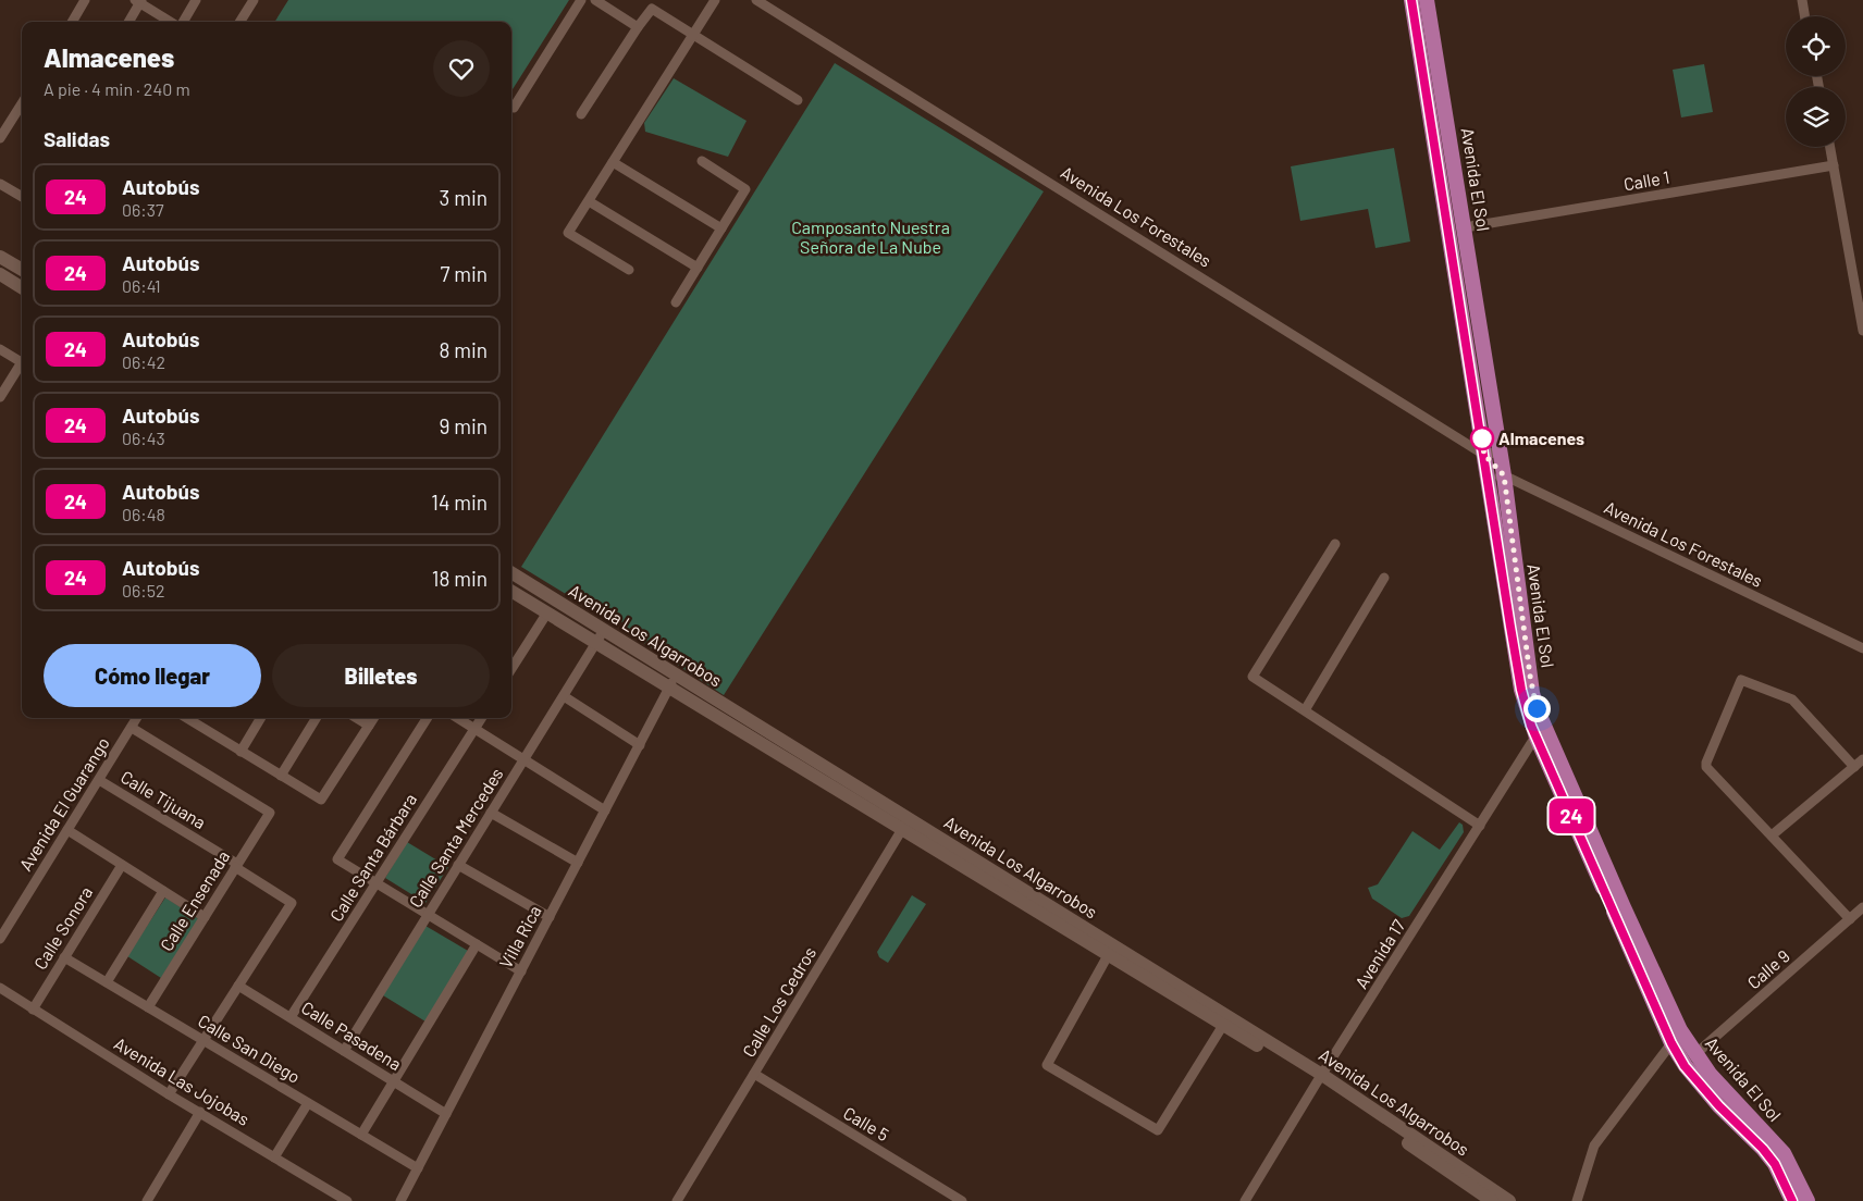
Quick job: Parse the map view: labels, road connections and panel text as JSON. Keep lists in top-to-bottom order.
{
  "streets": {
    "main road": ["Avenida El Sol"],
    "street": [
      "Calle 1",
      "Avenida Los Forestales",
      "Avenida Los Algarrobos",
      "Calle Tijuana",
      "Avenida El Guarango",
      "Calle Santa Mercedes",
      "Calle Santa Bárbara",
      "Calle Ensenada",
      "Calle Sonora",
      "Villa Rica",
      "Avenida 17",
      "Calle 9",
      "Calle Los Cedros",
      "Calle Pasadena",
      "Calle San Diego",
      "Avenida Las Jojobas",
      "Calle 5"
    ]
  },
  "crossings": [
    ["Avenida El Sol", "Calle 1"],
    ["Avenida El Sol", "Avenida Los Forestales"],
    ["Avenida El Sol", "Avenida 17"],
    ["Avenida El Sol", "Calle 9"],
    ["Avenida Los Algarrobos", "Calle Santa Mercedes"],
    ["Avenida Los Algarrobos", "Villa Rica"],
    ["Avenida Los Algarrobos", "Avenida 17"],
    ["Avenida Los Algarrobos", "Calle Los Cedros"],
    ["Calle Tijuana", "Avenida El Guarango"],
    ["Calle Tijuana", "Calle Ensenada"],
    ["Calle Tijuana", "Calle Pasadena"],
    ["Avenida El Guarango", "Calle Ensenada"],
    ["Calle Santa Mercedes", "Calle Pasadena"],
    ["Calle Santa Bárbara", "Calle Pasadena"],
    ["Calle Ensenada", "Calle San Diego"],
    ["Calle Sonora", "Calle San Diego"],
    ["Calle Sonora", "Avenida Las Jojobas"],
    ["Villa Rica", "Calle Pasadena"],
    ["Villa Rica", "Calle San Diego"],
    ["Calle Los Cedros", "Calle 5"]
  ],
  "parks": ["Camposanto Nuestra Señora de La Nube"],
  "places": ["Almacenes"],
  "lines": ["bus line 24"],
  "page": {
    "on_map": "24",
    "heading": [
      ["Almacenes", "A pie · 4 min · 240 m"],
      "Salidas"
    ],
    "list": [
      {
        "mark": "24",
        "name": "Autobús",
        "note": "06:37",
        "value": "3 min"
      },
      {
        "mark": "24",
        "name": "Autobús",
        "note": "06:41",
        "value": "7 min"
      },
      {
        "mark": "24",
        "name": "Autobús",
        "note": "06:42",
        "value": "8 min"
      },
      {
        "mark": "24",
        "name": "Autobús",
        "note": "06:43",
        "value": "9 min"
      },
      {
        "mark": "24",
        "name": "Autobús",
        "note": "06:48",
        "value": "14 min"
      },
      {
        "mark": "24",
        "name": "Autobús",
        "note": "06:52",
        "value": "18 min"
      }
    ],
    "buttons": ["Cómo llegar", "Billetes"]
  }
}
